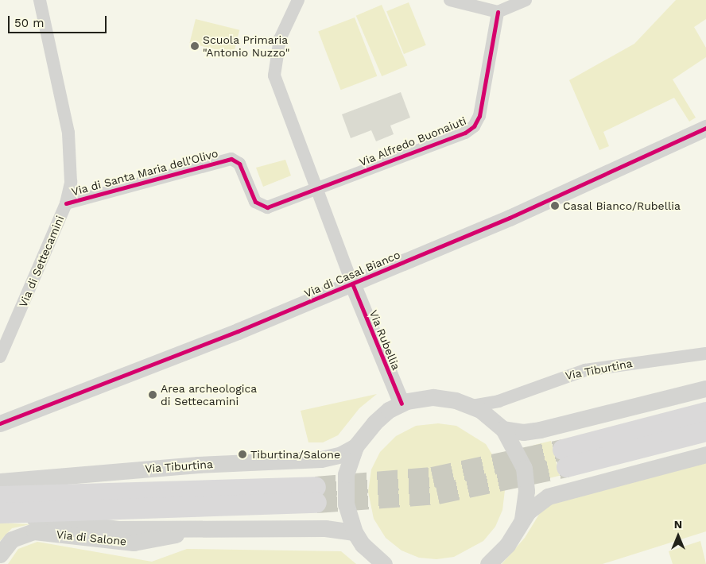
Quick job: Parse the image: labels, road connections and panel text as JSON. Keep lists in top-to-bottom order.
{
  "streets": {
    "street": [
      "Via Alfredo Buonaiuti",
      "Via di Santa Maria dell'Olivo",
      "Via di Settecamini",
      "Via di Casal Bianco",
      "Via Rubellia",
      "Via Tiburtina",
      "Via di Salone"
    ]
  },
  "crossings": [
    ["Via Alfredo Buonaiuti", "Via di Santa Maria dell'Olivo"],
    ["Via Alfredo Buonaiuti", "Via Rubellia"],
    ["Via di Santa Maria dell'Olivo", "Via di Settecamini"],
    ["Via di Casal Bianco", "Via Rubellia"],
    ["Via Rubellia", "Via Tiburtina"]
  ],
  "places": [
    "Scuola Primaria \"Antonio Nuzzo\"",
    "Casal Bianco/Rubellia",
    "Area archeologica di Settecamini",
    "Tiburtina/Salone"
  ],
  "scale_bar": "50 m",
  "north": "top"
}
